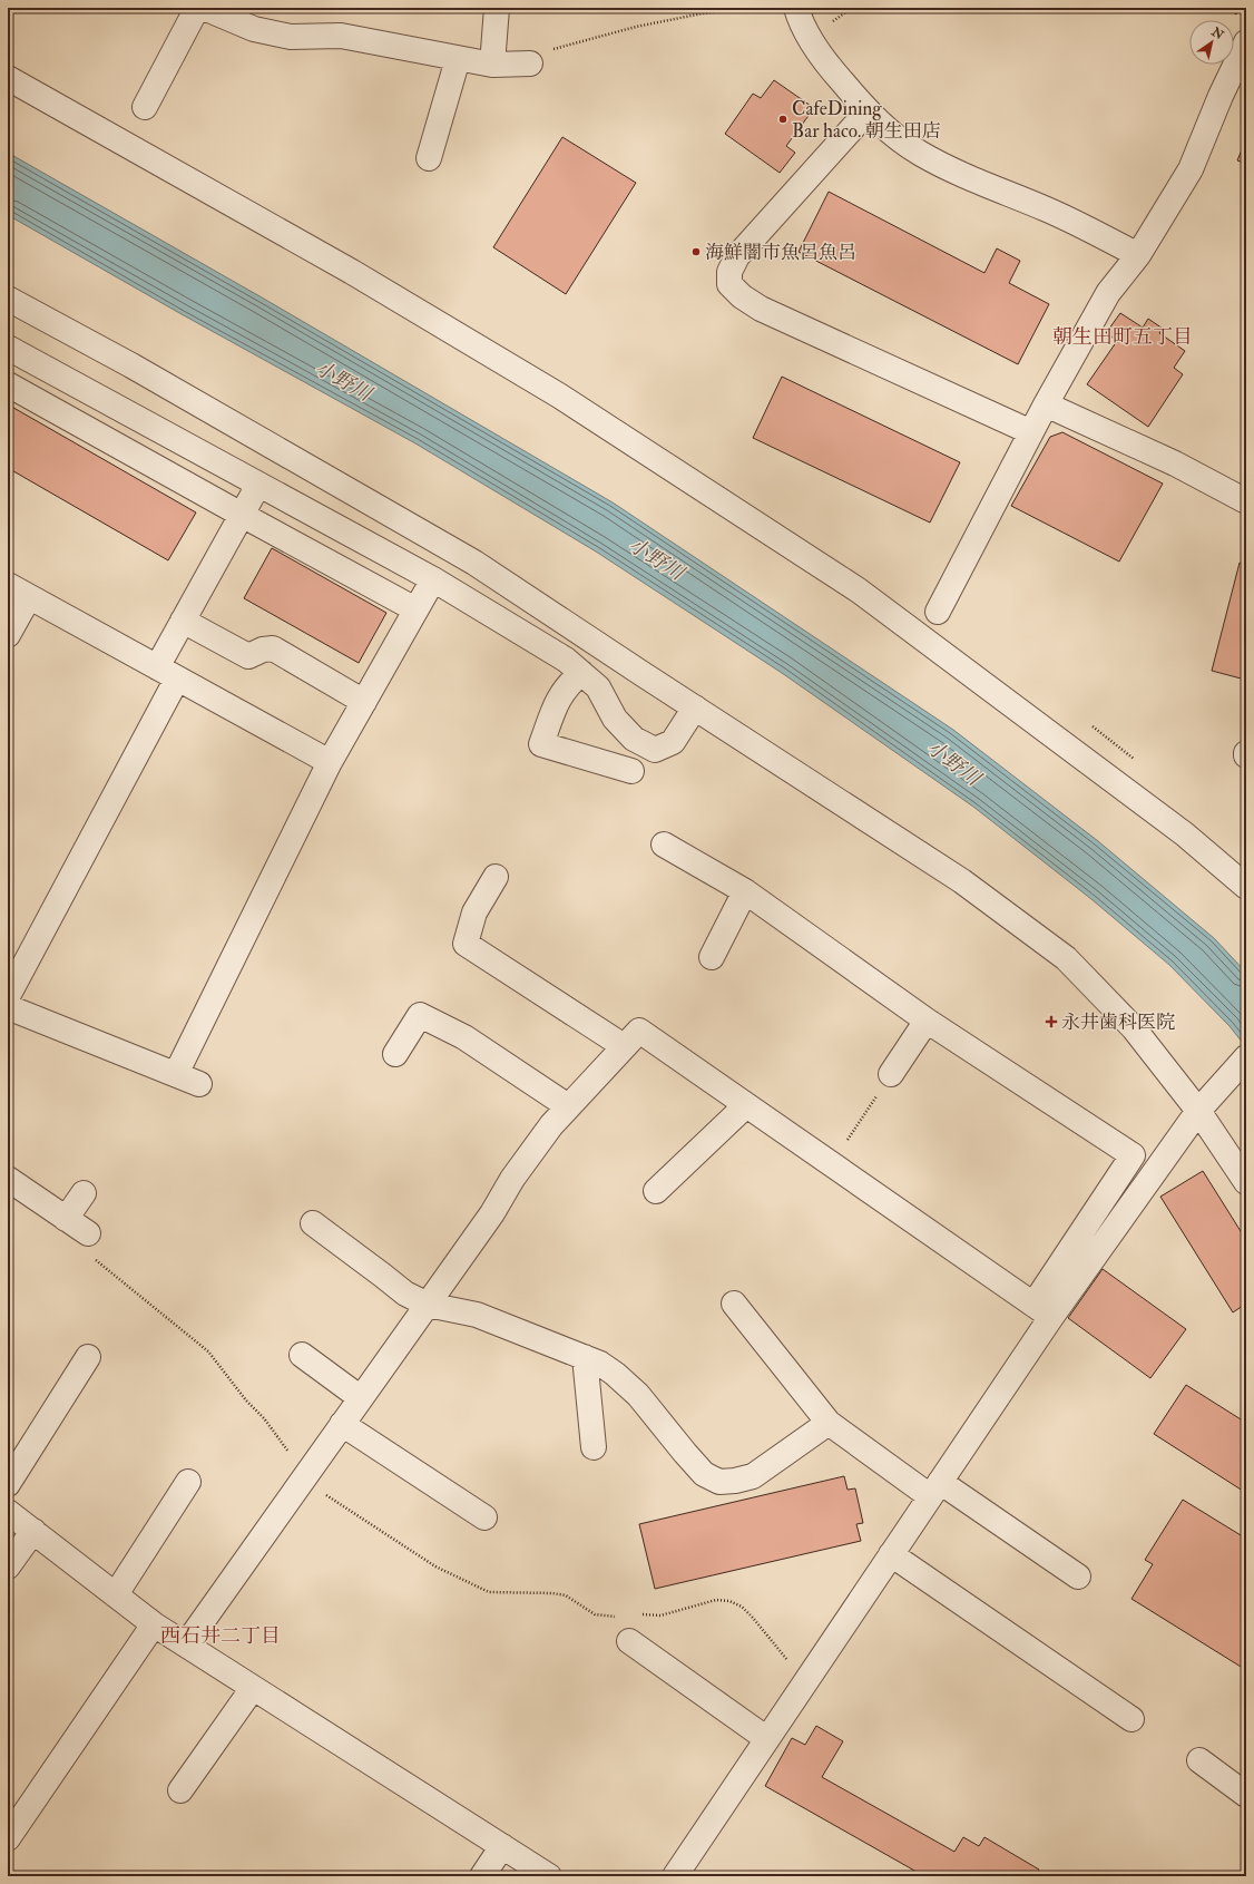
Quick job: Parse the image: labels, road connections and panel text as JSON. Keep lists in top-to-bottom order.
{
  "districts": ["朝生田町五丁目", "西石井二丁目"],
  "water": ["小野川"],
  "places": {
    "other": ["CafeDining Bar haco. 朝生田店", "海鮮闇市魚呂魚呂"],
    "health": ["永井歯科医院"]
  },
  "north": "top right"
}
